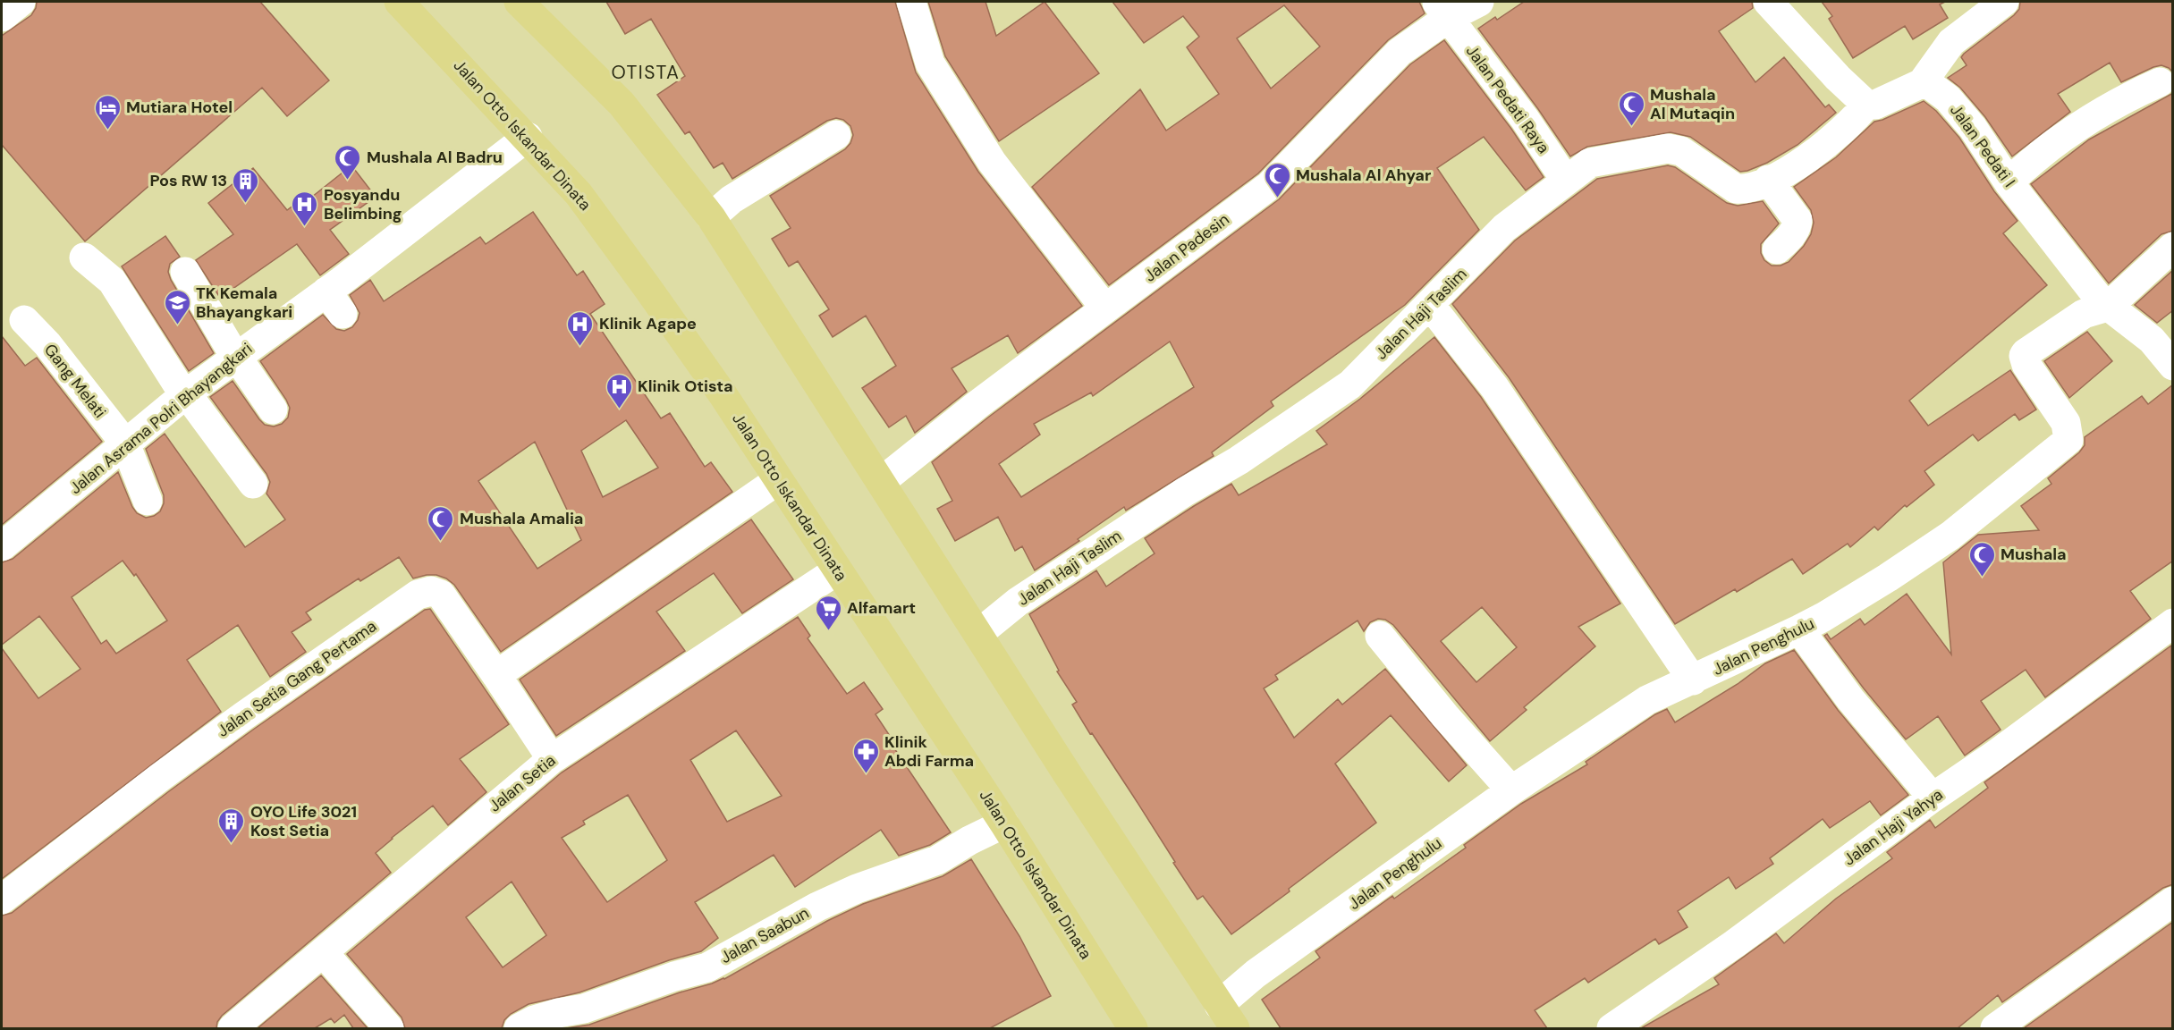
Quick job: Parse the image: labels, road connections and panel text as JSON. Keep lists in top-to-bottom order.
{
  "streets": {
    "main road": ["Jalan Otto Iskandar Dinata"],
    "street": [
      "Jalan Pedati Raya",
      "Jalan Pedati I",
      "Jalan Padesin",
      "Jalan Haji Taslim",
      "Gang Melati",
      "Jalan Asrama Polri Bhayangkari",
      "Jalan Penghulu",
      "Jalan Setia Gang Pertama",
      "Jalan Setia",
      "Jalan Haji Yahya",
      "Jalan Saabun"
    ]
  },
  "crossings": [
    ["Jalan Pedati Raya", "Jalan Padesin"],
    ["Jalan Pedati Raya", "Jalan Haji Taslim"],
    ["Jalan Otto Iskandar Dinata", "Jalan Asrama Polri Bhayangkari"],
    ["Jalan Otto Iskandar Dinata", "Jalan Setia"],
    ["Jalan Otto Iskandar Dinata", "Jalan Saabun"],
    ["Jalan Pedati I", "Jalan Penghulu"],
    ["Gang Melati", "Jalan Asrama Polri Bhayangkari"],
    ["Jalan Setia Gang Pertama", "Jalan Setia"]
  ],
  "districts": ["OTISTA"],
  "places": {
    "mosque": [
      "Mushala Al Mutaqin",
      "Mushala Al Badru",
      "Mushala Al Ahyar",
      "Mushala Amalia",
      "Mushala"
    ],
    "hotel": ["Mutiara Hotel"],
    "building": ["Pos RW 13", "OYO Life 3021 Kost Setia"],
    "hospital": ["Posyandu Belimbing", "Klinik Agape", "Klinik Otista"],
    "school or university": ["TK Kemala Bhayangkari"],
    "supermarket": ["Alfamart"],
    "pharmacy": ["Klinik Abdi Farma"]
  }
}
